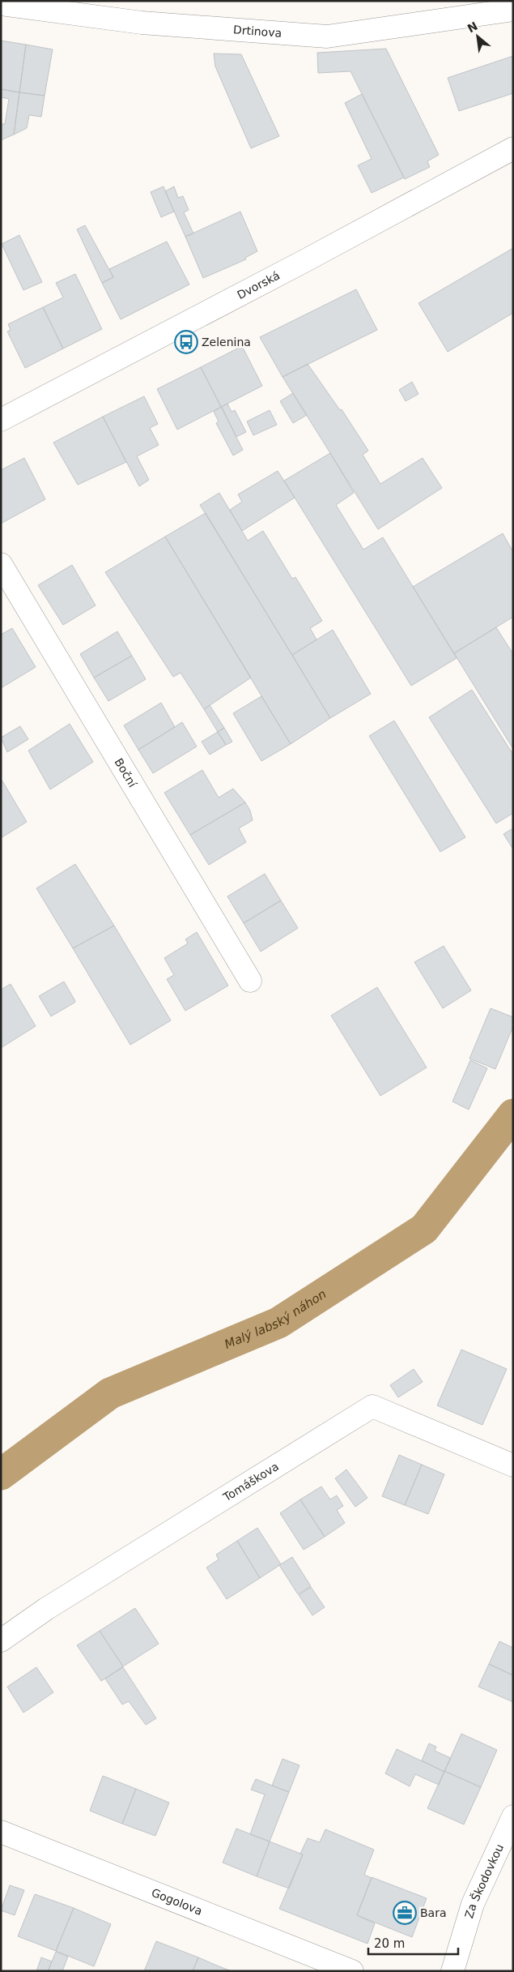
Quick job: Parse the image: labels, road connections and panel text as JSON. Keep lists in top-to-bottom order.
{
  "streets": {
    "street": [
      "Drtinova",
      "Dvorská",
      "Boční",
      "Tomáškova",
      "Za Škodovkou",
      "Gogolova"
    ]
  },
  "water": ["Malý labský náhon"],
  "places": {
    "bus stop": ["Zelenina"],
    "office": ["Bara"]
  },
  "scale_bar": "20 m",
  "north": "top left"
}
